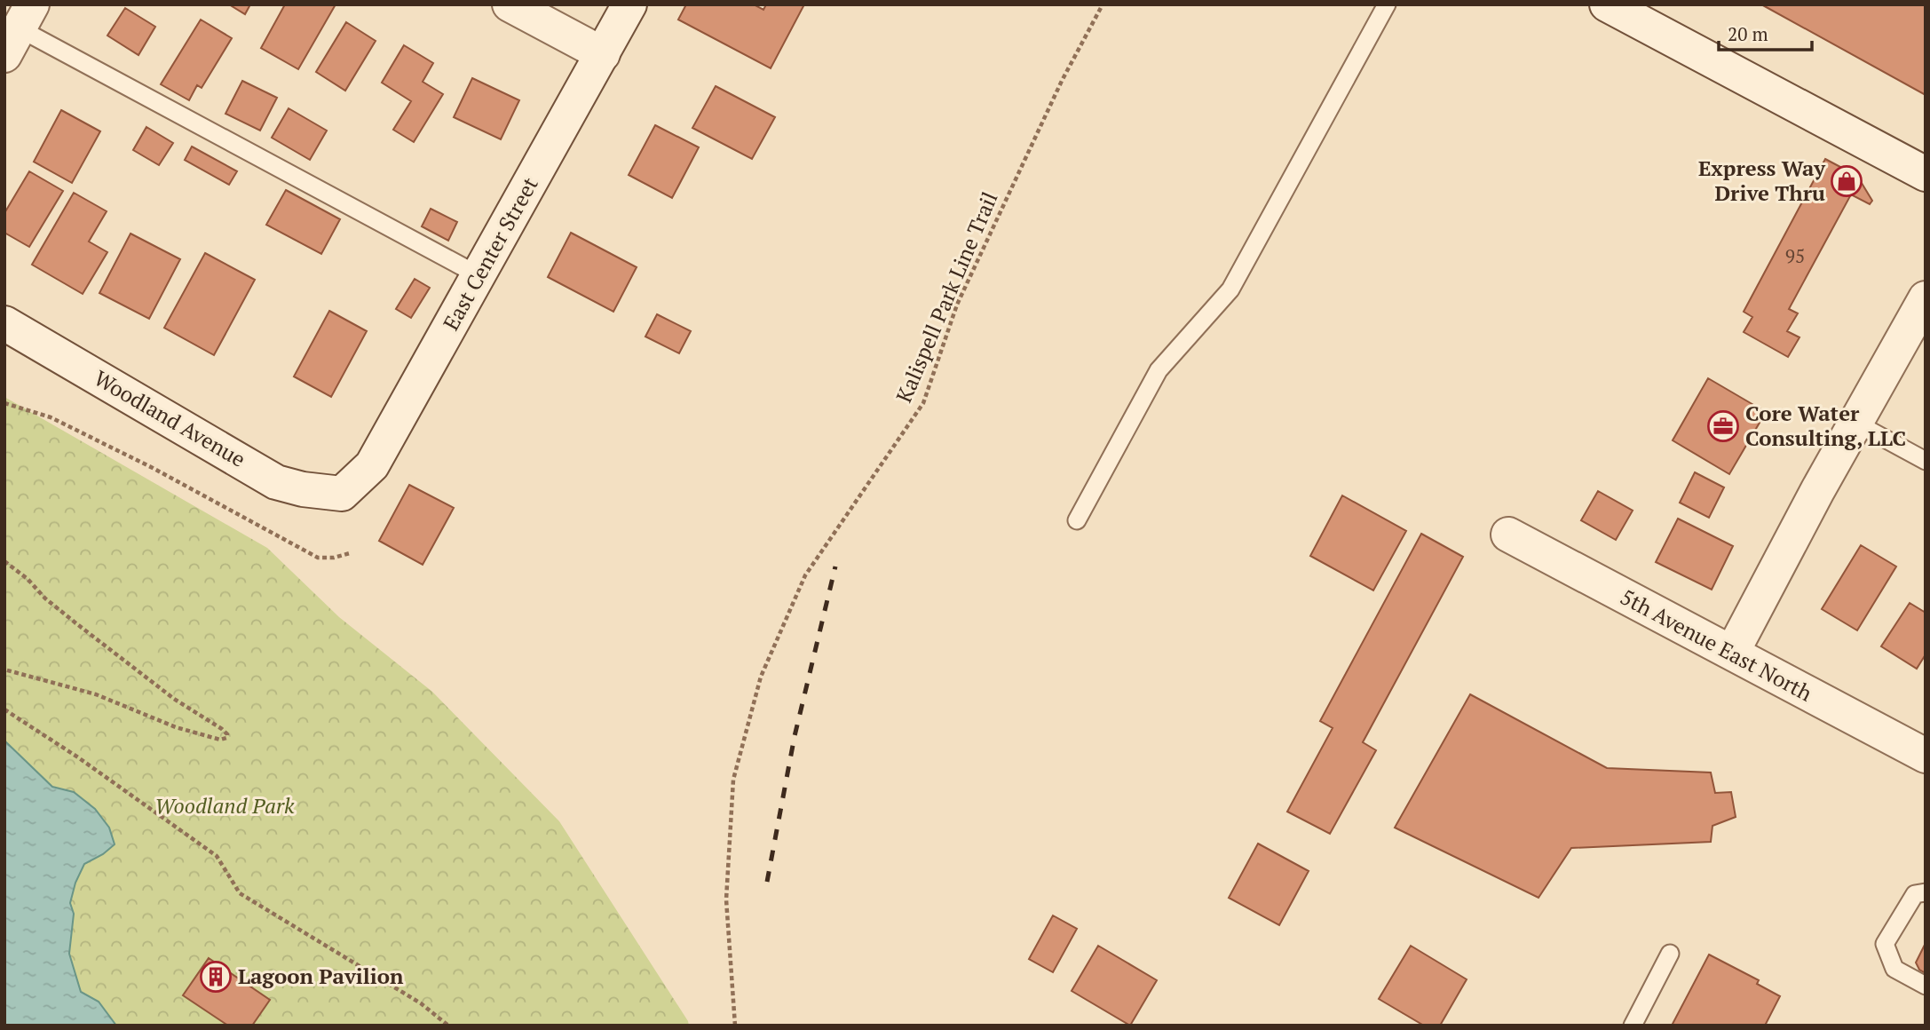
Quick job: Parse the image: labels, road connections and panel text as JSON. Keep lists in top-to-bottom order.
{
  "streets": {
    "street": ["East Center Street", "Woodland Avenue", "5th Avenue East North"],
    "path": ["Kalispell Park Line Trail"]
  },
  "crossings": [
    ["East Center Street", "Woodland Avenue"]
  ],
  "parks": ["Woodland Park"],
  "places": {
    "shop": ["Express Way Drive Thru"],
    "office": ["Core Water Consulting, LLC"],
    "building": ["Lagoon Pavilion"]
  },
  "house_numbers": ["95"],
  "scale_bar": "20 m"
}
